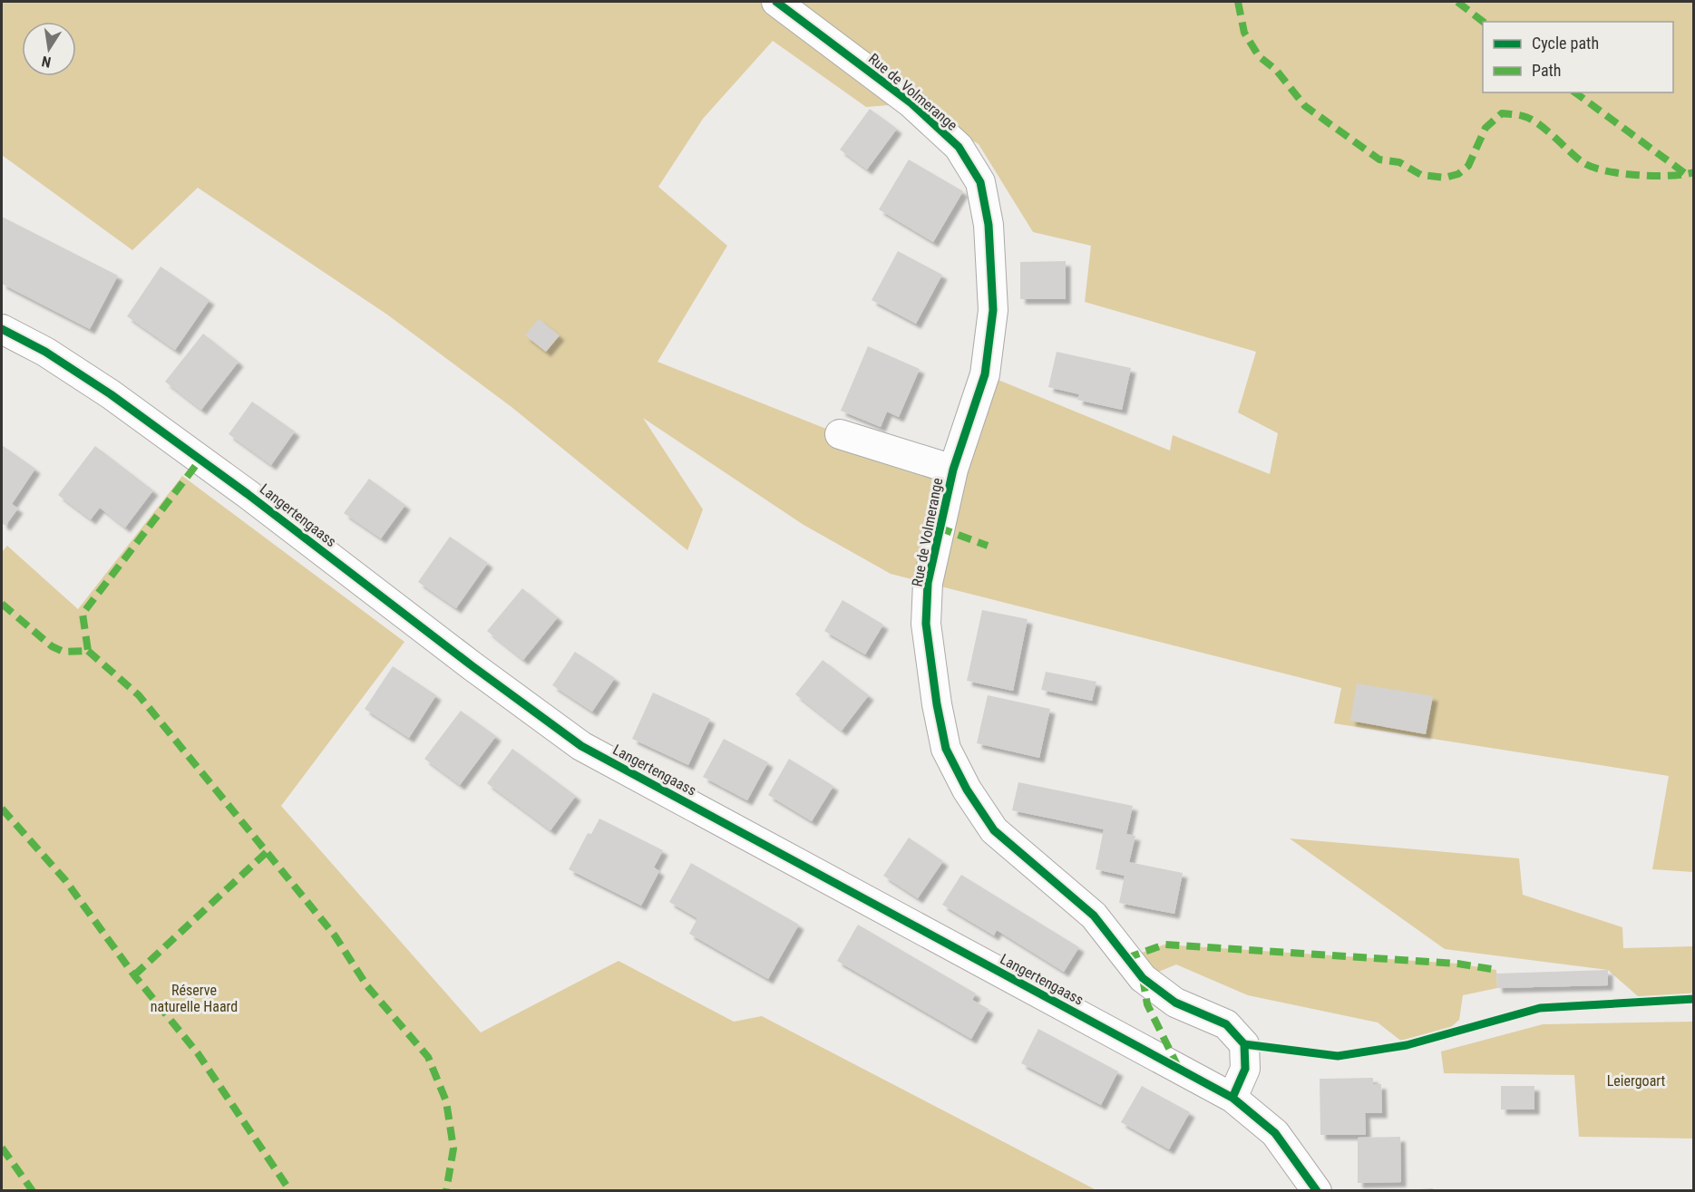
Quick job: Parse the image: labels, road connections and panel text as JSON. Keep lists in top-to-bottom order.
{
  "streets": {
    "street": ["Rue de Volmerange", "Langertengaass"]
  },
  "crossings": [
    ["Rue de Volmerange", "Langertengaass"]
  ],
  "parks": ["Réserve naturelle Haard", "Leiergoart"],
  "legend": ["Cycle path", "Path"],
  "north": "bottom"
}
